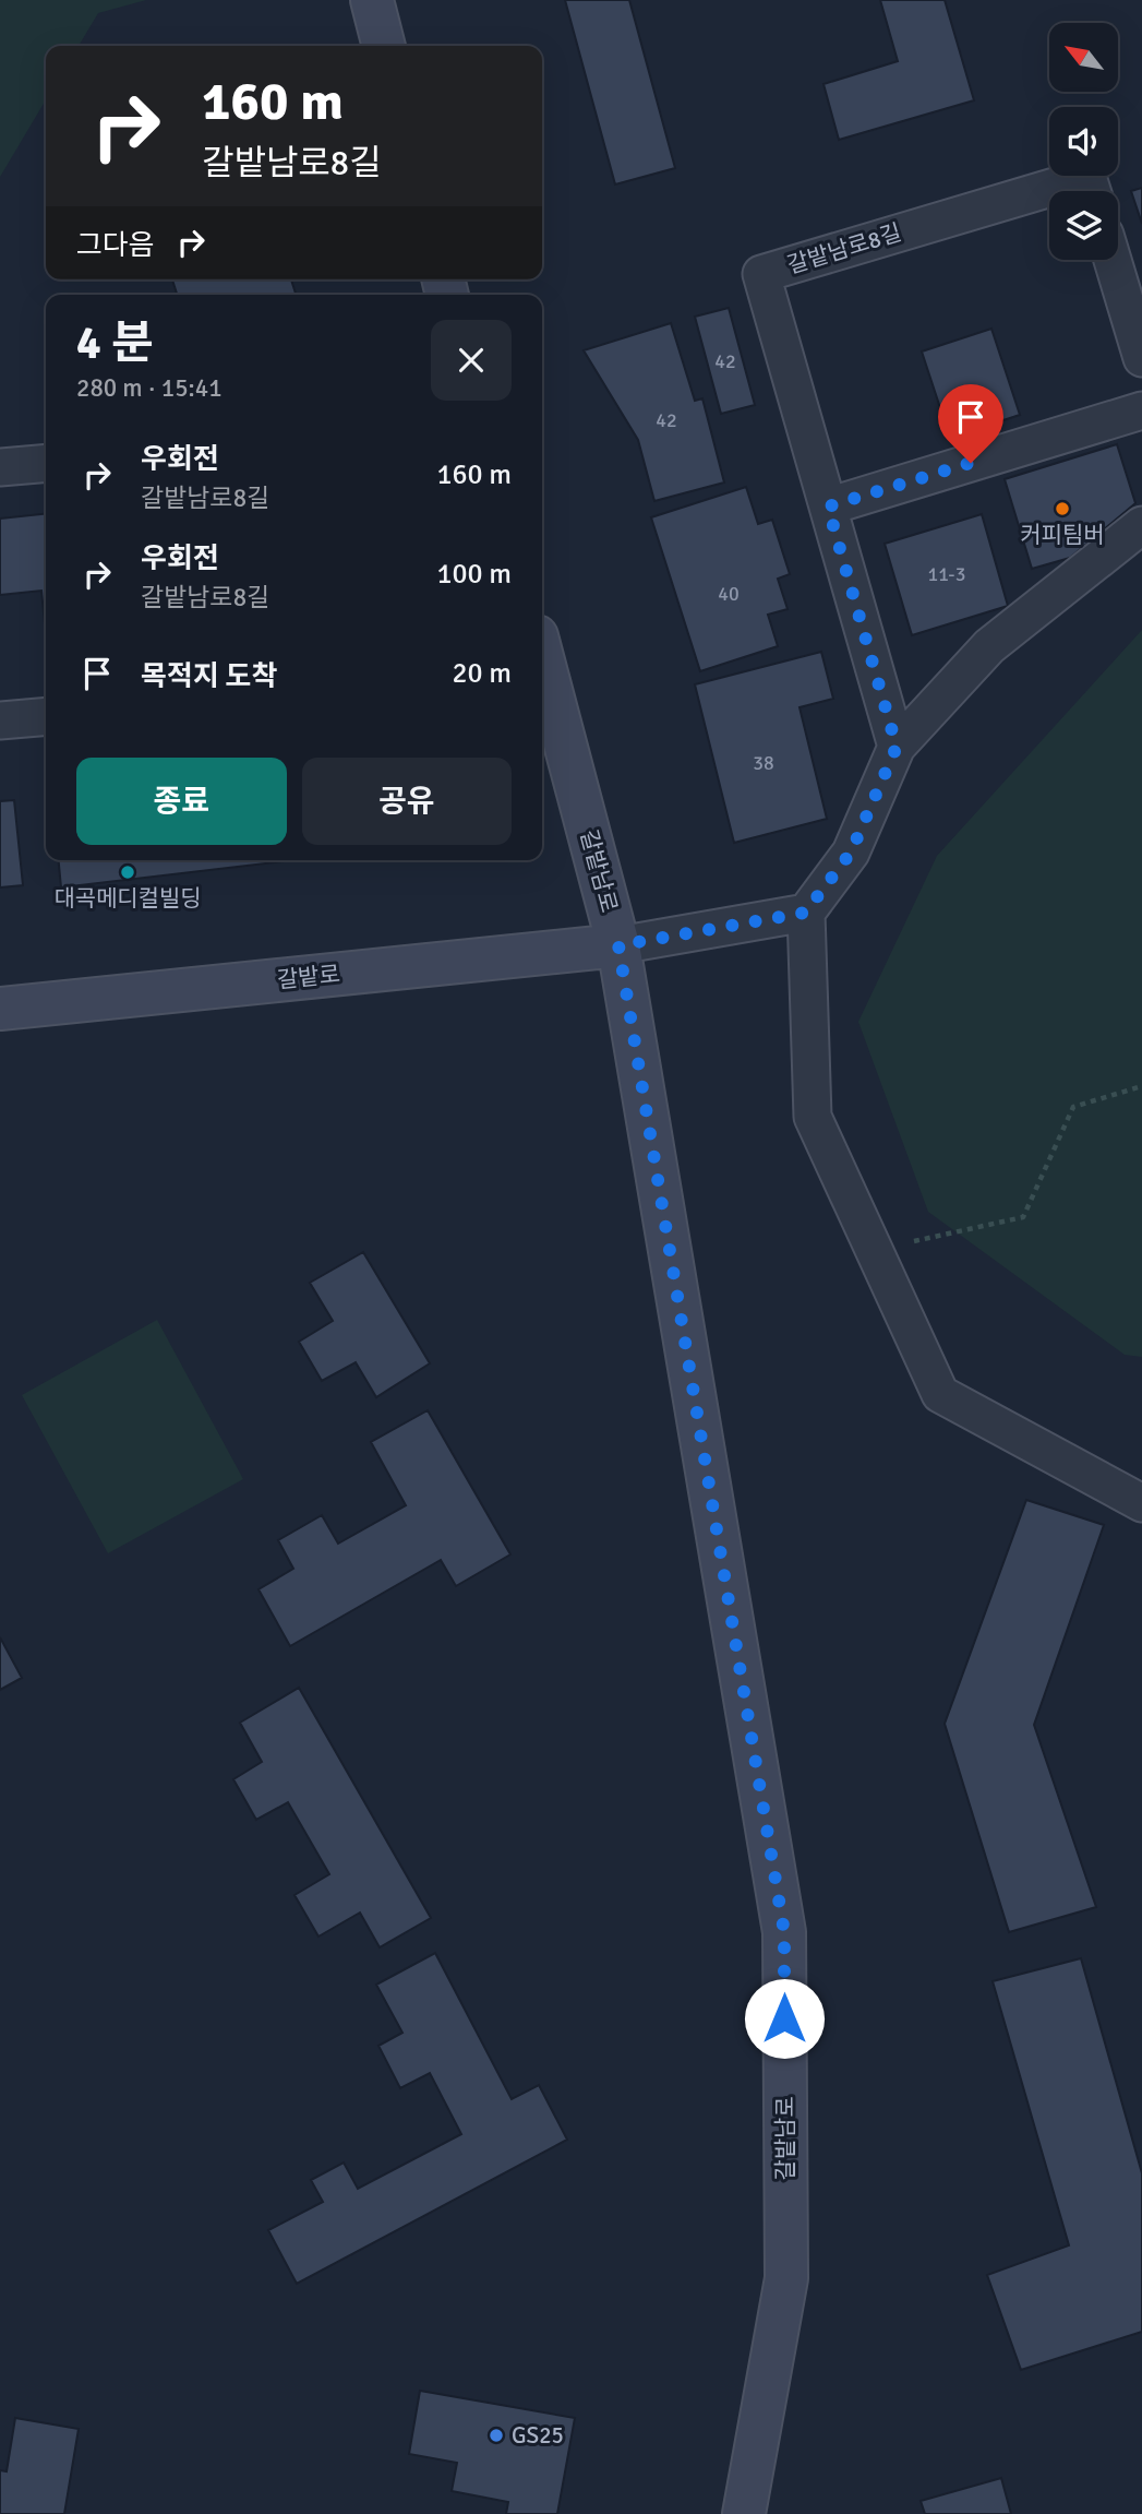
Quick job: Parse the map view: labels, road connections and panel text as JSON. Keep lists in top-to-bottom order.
{
  "streets": {
    "main road": ["갈밭남로", "갈밭로"],
    "street": ["갈밭남로8길"]
  },
  "crossings": [
    ["갈밭남로", "갈밭로"]
  ],
  "places": ["커피팀버", "대곡메디컬빌딩", "GS25"],
  "house_numbers": [
    "42",
    "42",
    "11-3",
    "40",
    "38"
  ],
  "north": "top left",
  "page": {
    "turn": ["160 m", "갈밭남로8길"],
    "then": "그다음",
    "heading": ["4 분", "280 m · 15:41"],
    "list": [
      {
        "name": "우회전",
        "note": "갈밭남로8길",
        "value": "160 m"
      },
      {
        "name": "우회전",
        "note": "갈밭남로8길",
        "value": "100 m"
      },
      {
        "name": "목적지 도착",
        "value": "20 m"
      }
    ],
    "buttons": ["종료", "공유"]
  }
}
